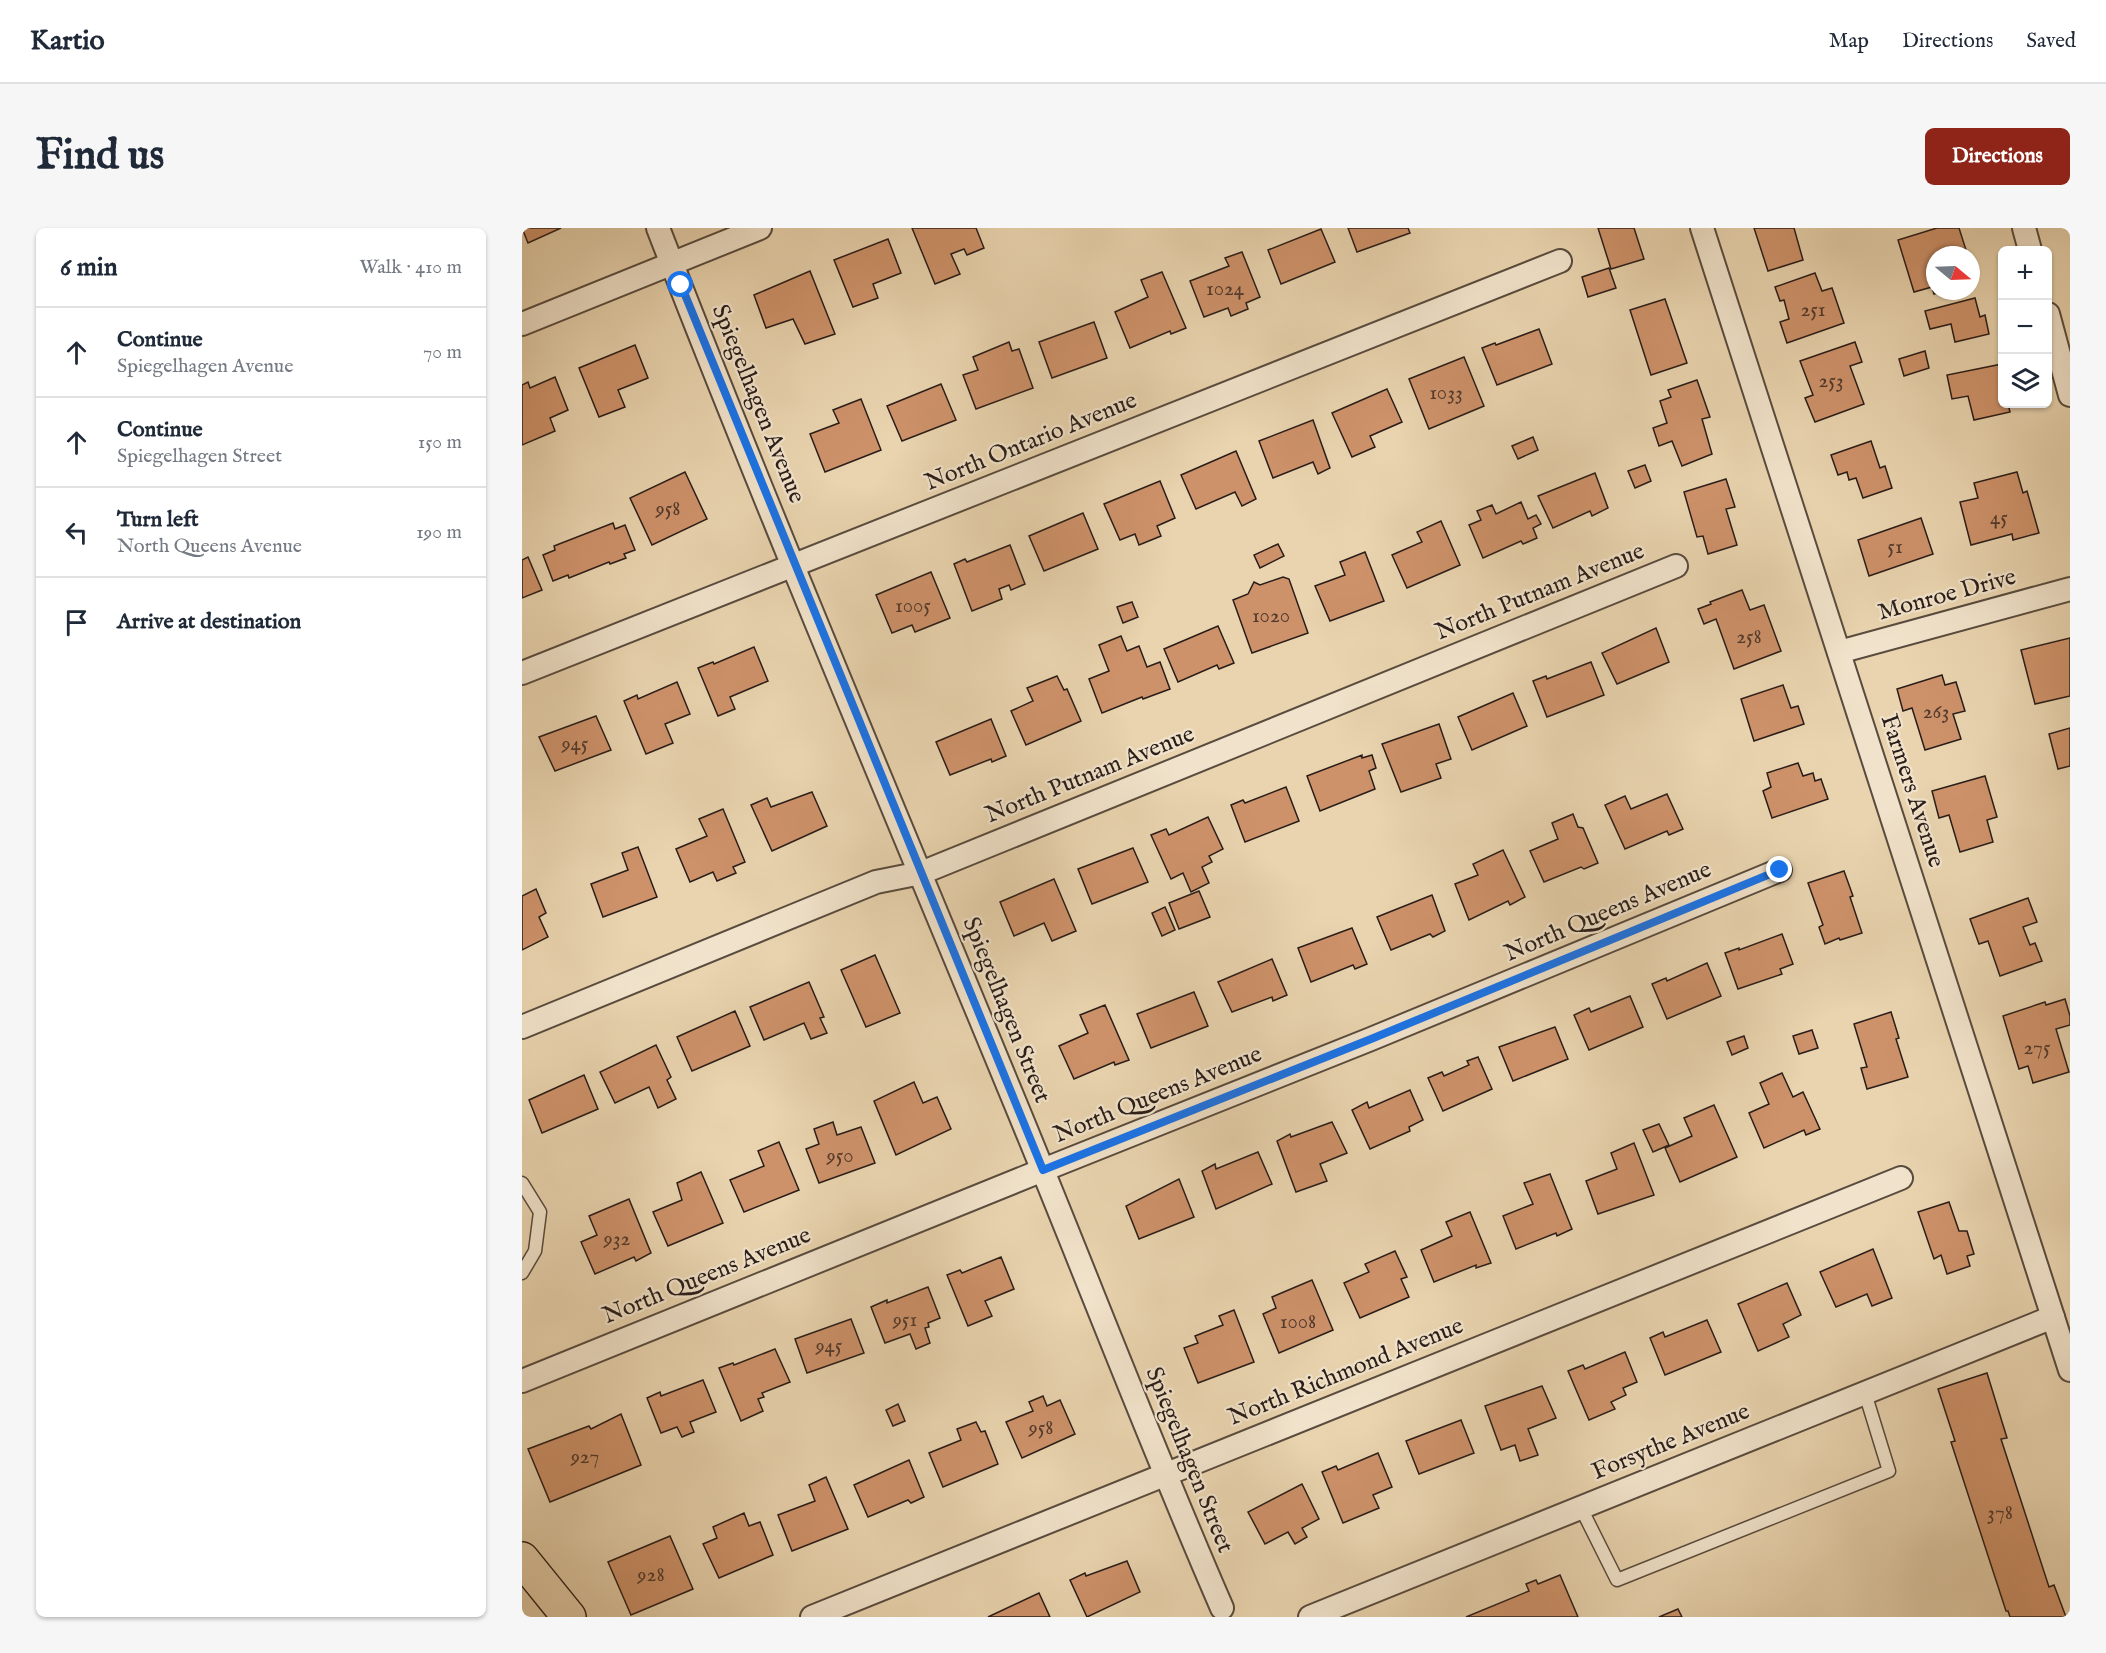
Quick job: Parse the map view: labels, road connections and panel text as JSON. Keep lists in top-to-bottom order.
{
  "streets": {
    "street": [
      "Spiegelhagen Avenue",
      "North Ontario Avenue",
      "North Putnam Avenue",
      "Monroe Drive",
      "Farmers Avenue",
      "North Queens Avenue",
      "Spiegelhagen Street",
      "North Richmond Avenue",
      "Forsythe Avenue"
    ]
  },
  "crossings": [
    ["Spiegelhagen Avenue", "North Ontario Avenue"],
    ["Spiegelhagen Avenue", "Spiegelhagen Street"],
    ["North Ontario Avenue", "Spiegelhagen Street"],
    ["North Putnam Avenue", "Spiegelhagen Street"],
    ["Monroe Drive", "Farmers Avenue"],
    ["Farmers Avenue", "Forsythe Avenue"],
    ["North Queens Avenue", "Spiegelhagen Street"],
    ["Spiegelhagen Street", "North Richmond Avenue"]
  ],
  "house_numbers": [
    "1024",
    "251",
    "253",
    "1033",
    "958",
    "45",
    "51",
    "1005",
    "1020",
    "258",
    "263",
    "945",
    "275",
    "950",
    "932",
    "951",
    "1008",
    "945",
    "958",
    "927",
    "378",
    "928"
  ],
  "north": "right",
  "page": {
    "header": "Kartio",
    "nav": ["Map", "Directions", "Saved"],
    "buttons": "Directions",
    "title": "Find us",
    "heading": ["6 min", "Walk · 410 m"],
    "map_buttons": ["+", "−"],
    "list": [
      ["Continue", "Spiegelhagen Avenue", "70 m"],
      ["Continue", "Spiegelhagen Street", "150 m"],
      ["Turn left", "North Queens Avenue", "190 m"],
      "Arrive at destination"
    ]
  }
}
